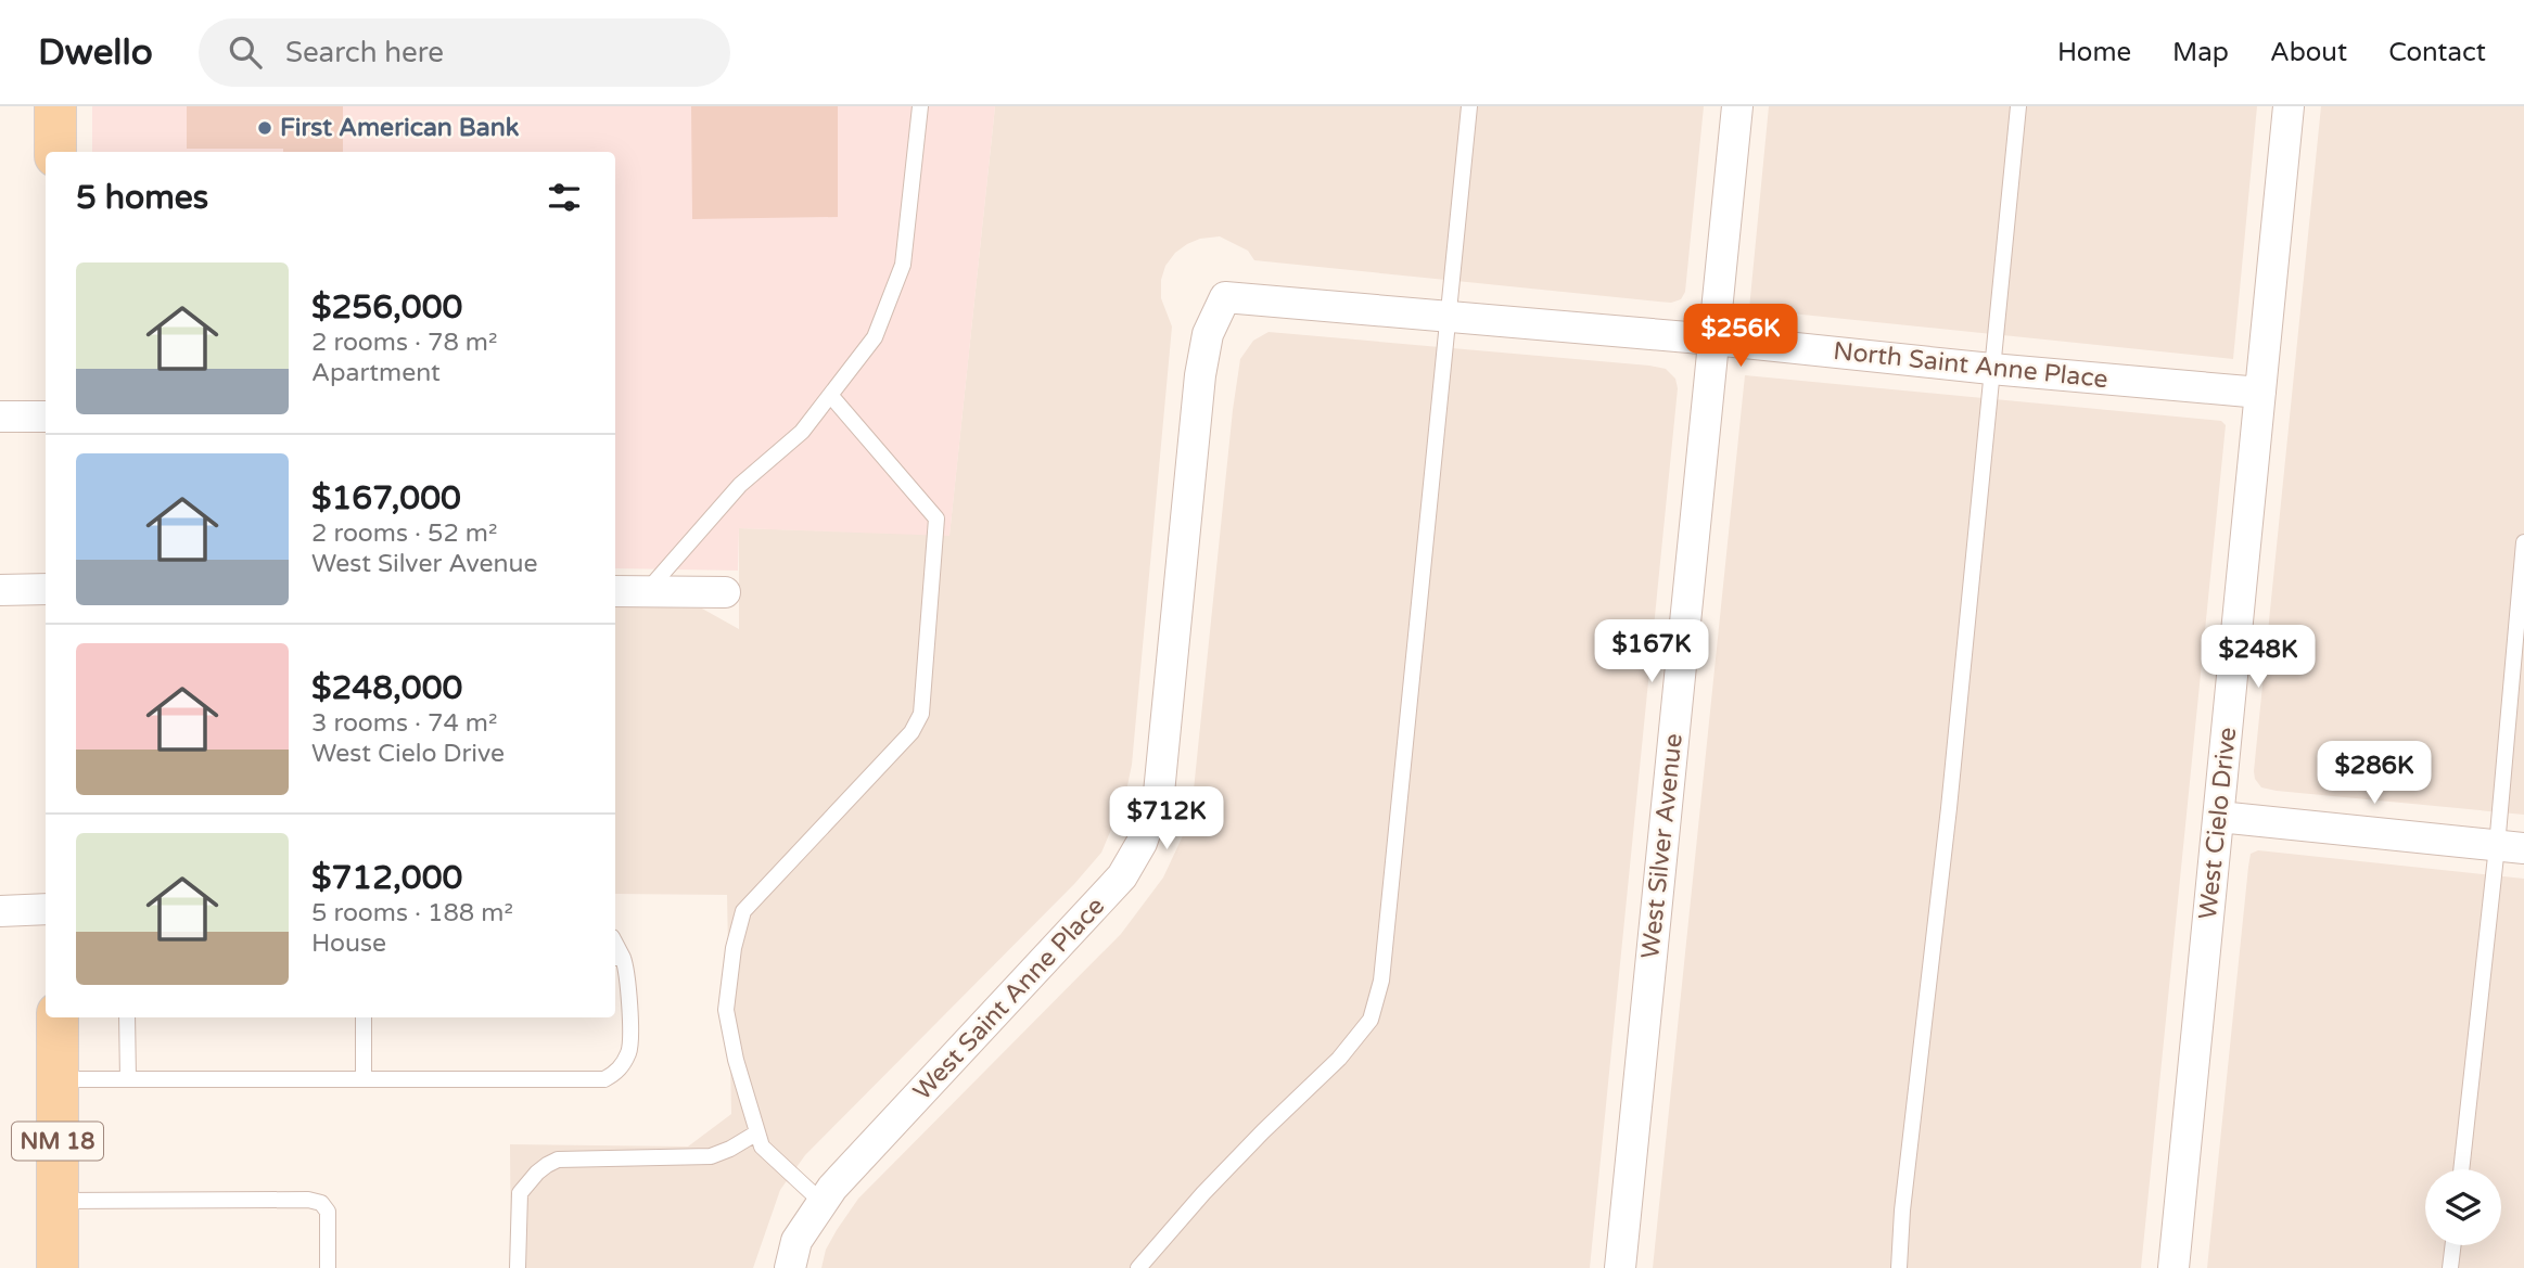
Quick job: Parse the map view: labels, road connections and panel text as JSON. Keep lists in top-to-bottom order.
{
  "streets": {
    "main road": ["NM 18"],
    "street": [
      "North Saint Anne Place",
      "West Cielo Drive",
      "West Silver Avenue",
      "West Saint Anne Place"
    ]
  },
  "crossings": [
    ["North Saint Anne Place", "West Cielo Drive"],
    ["North Saint Anne Place", "West Silver Avenue"],
    ["North Saint Anne Place", "West Saint Anne Place"]
  ],
  "places": ["First American Bank"],
  "page": {
    "header": "Dwello",
    "search": "Search here",
    "nav": [
      "Home",
      "Map",
      "About",
      "Contact"
    ],
    "heading": "5 homes",
    "list": [
      {
        "name": "$256,000",
        "note": "2 rooms · 78 m² · Apartment"
      },
      {
        "name": "$167,000",
        "note": "2 rooms · 52 m² · West Silver Avenue"
      },
      {
        "name": "$248,000",
        "note": "3 rooms · 74 m² · West Cielo Drive"
      },
      {
        "name": "$712,000",
        "note": "5 rooms · 188 m² · House"
      }
    ],
    "price": [
      "$256K",
      "$167K",
      "$248K",
      "$286K",
      "$712K"
    ]
  }
}
